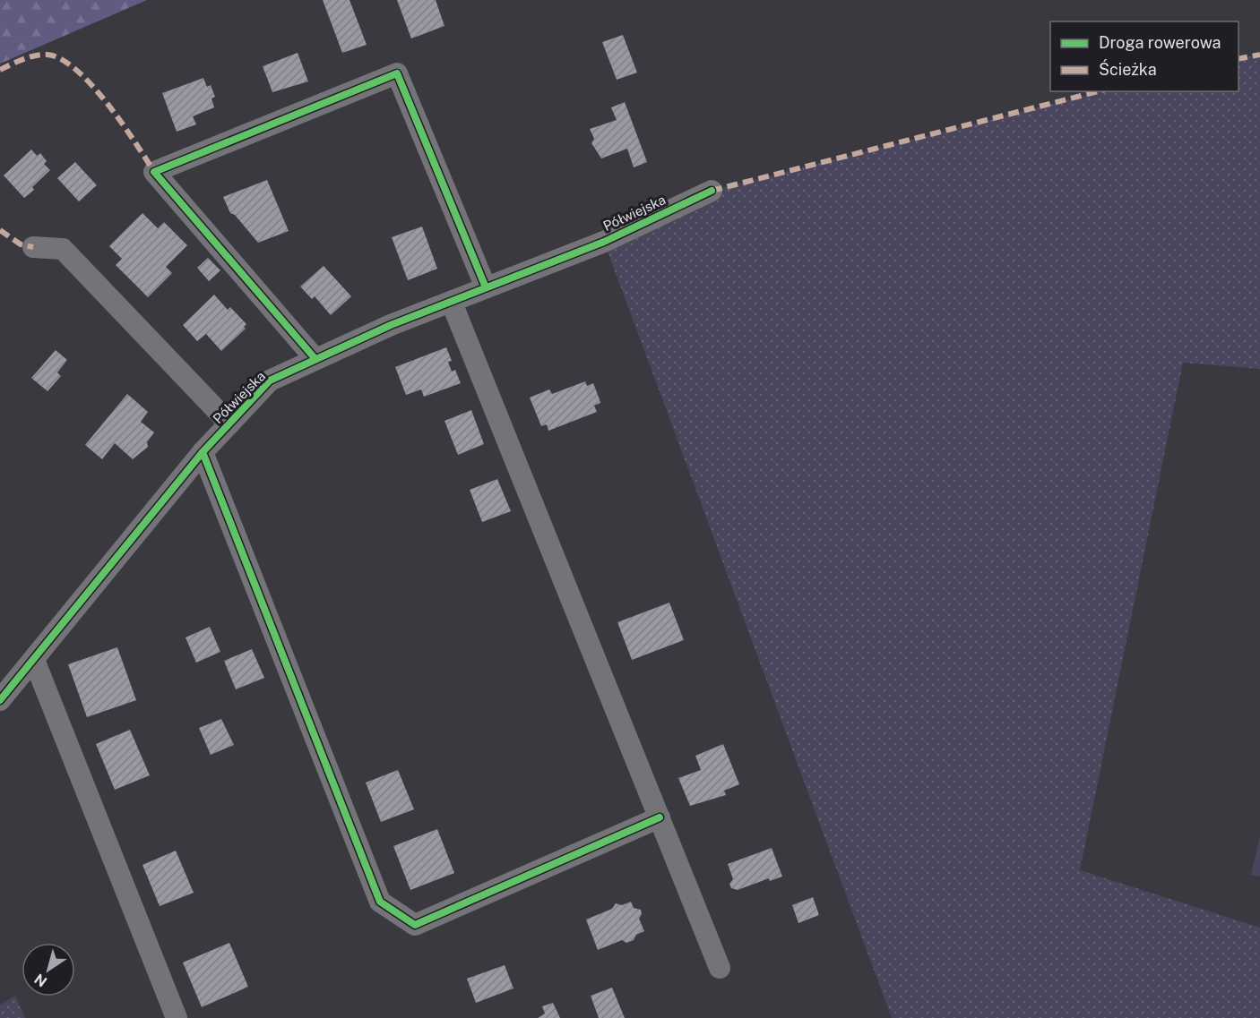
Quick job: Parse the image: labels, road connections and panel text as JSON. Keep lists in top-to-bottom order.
{
  "streets": {
    "street": ["Półwiejska"]
  },
  "legend": ["Droga rowerowa", "Ścieżka"],
  "north": "bottom left"
}
